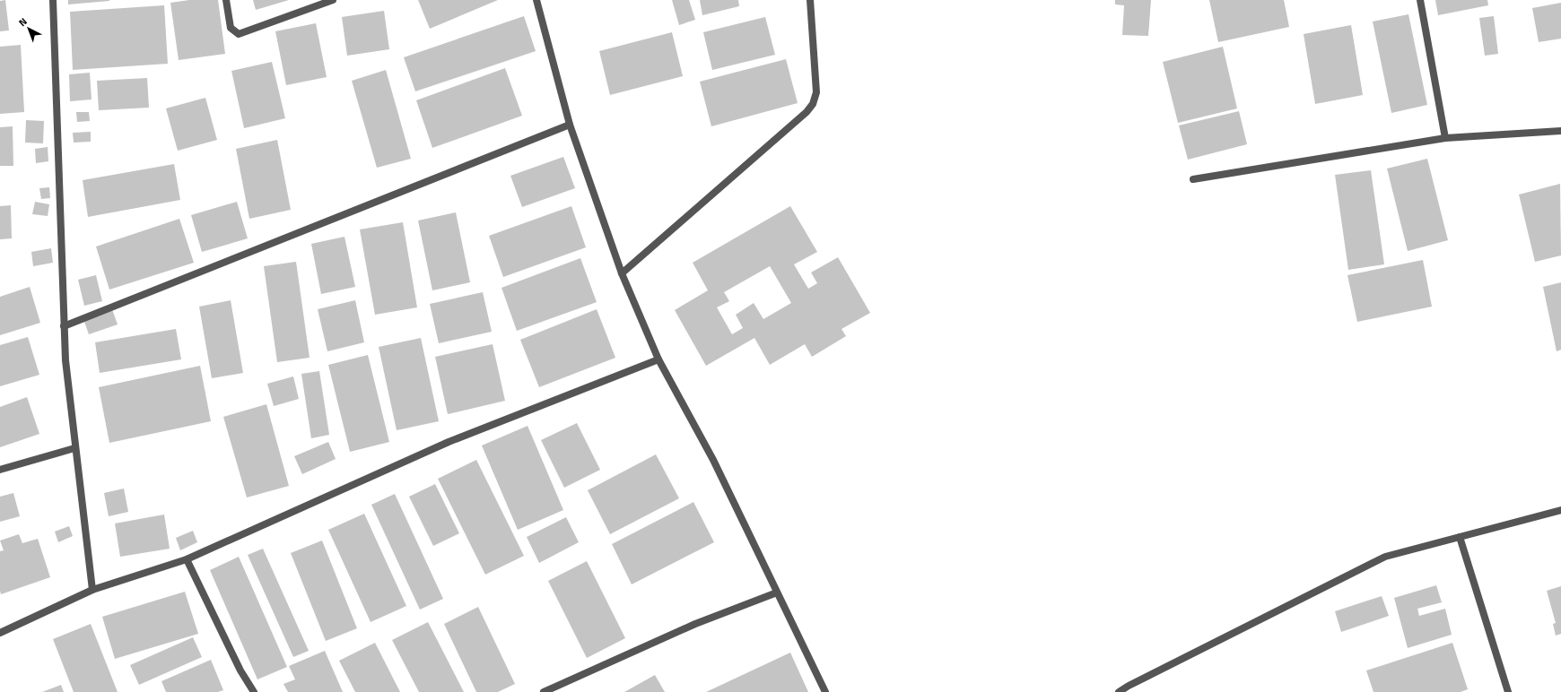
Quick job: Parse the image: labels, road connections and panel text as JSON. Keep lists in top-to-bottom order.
{
  "north": "top left"
}
